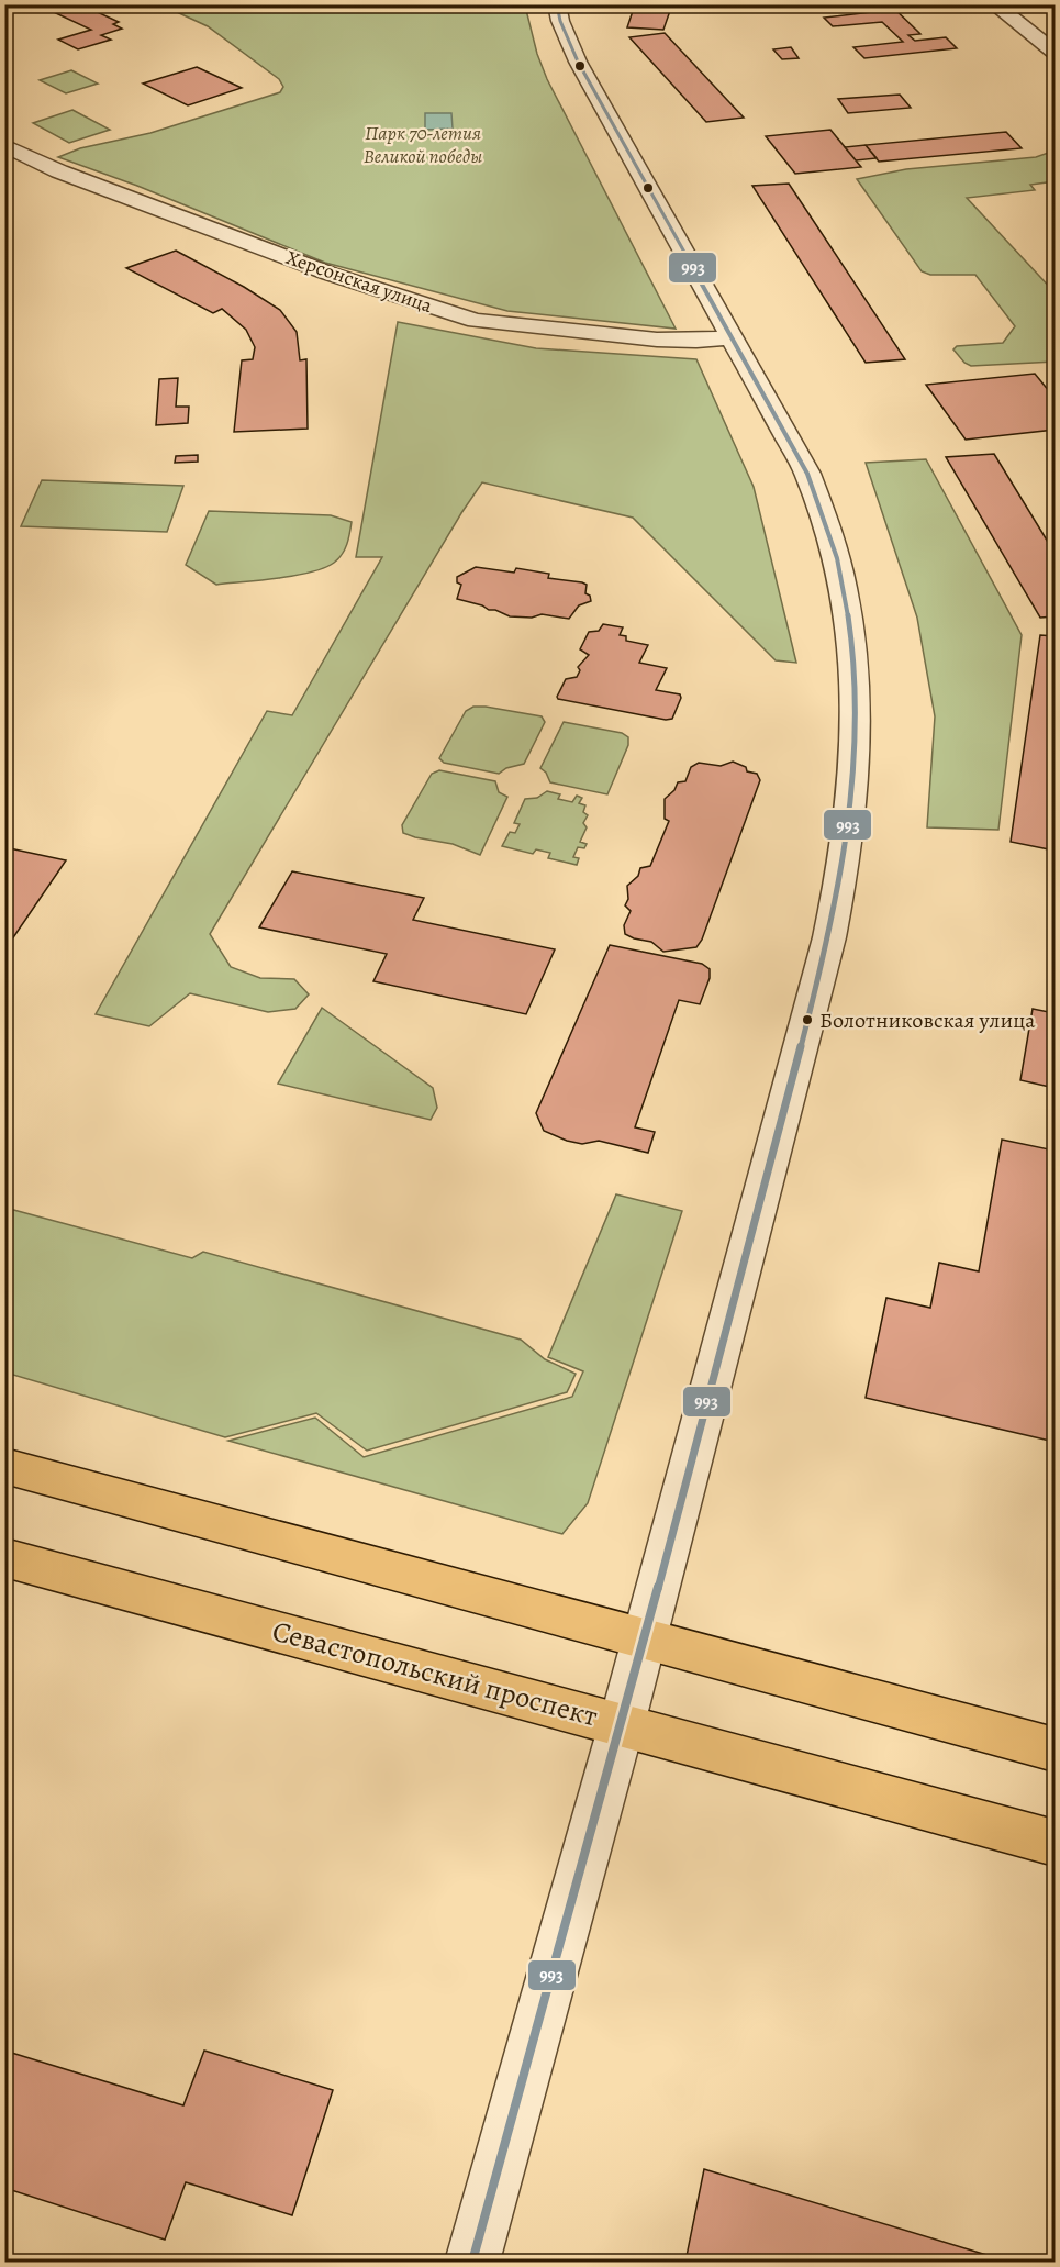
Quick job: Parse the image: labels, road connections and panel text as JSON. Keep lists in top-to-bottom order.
{
  "streets": {
    "main road": ["Севастопольский проспект"],
    "street": ["Херсонская улица"]
  },
  "parks": ["Парк 70-летия Великой победы"],
  "places": ["Болотниковская улица"],
  "lines": ["transit line 993"]
}
